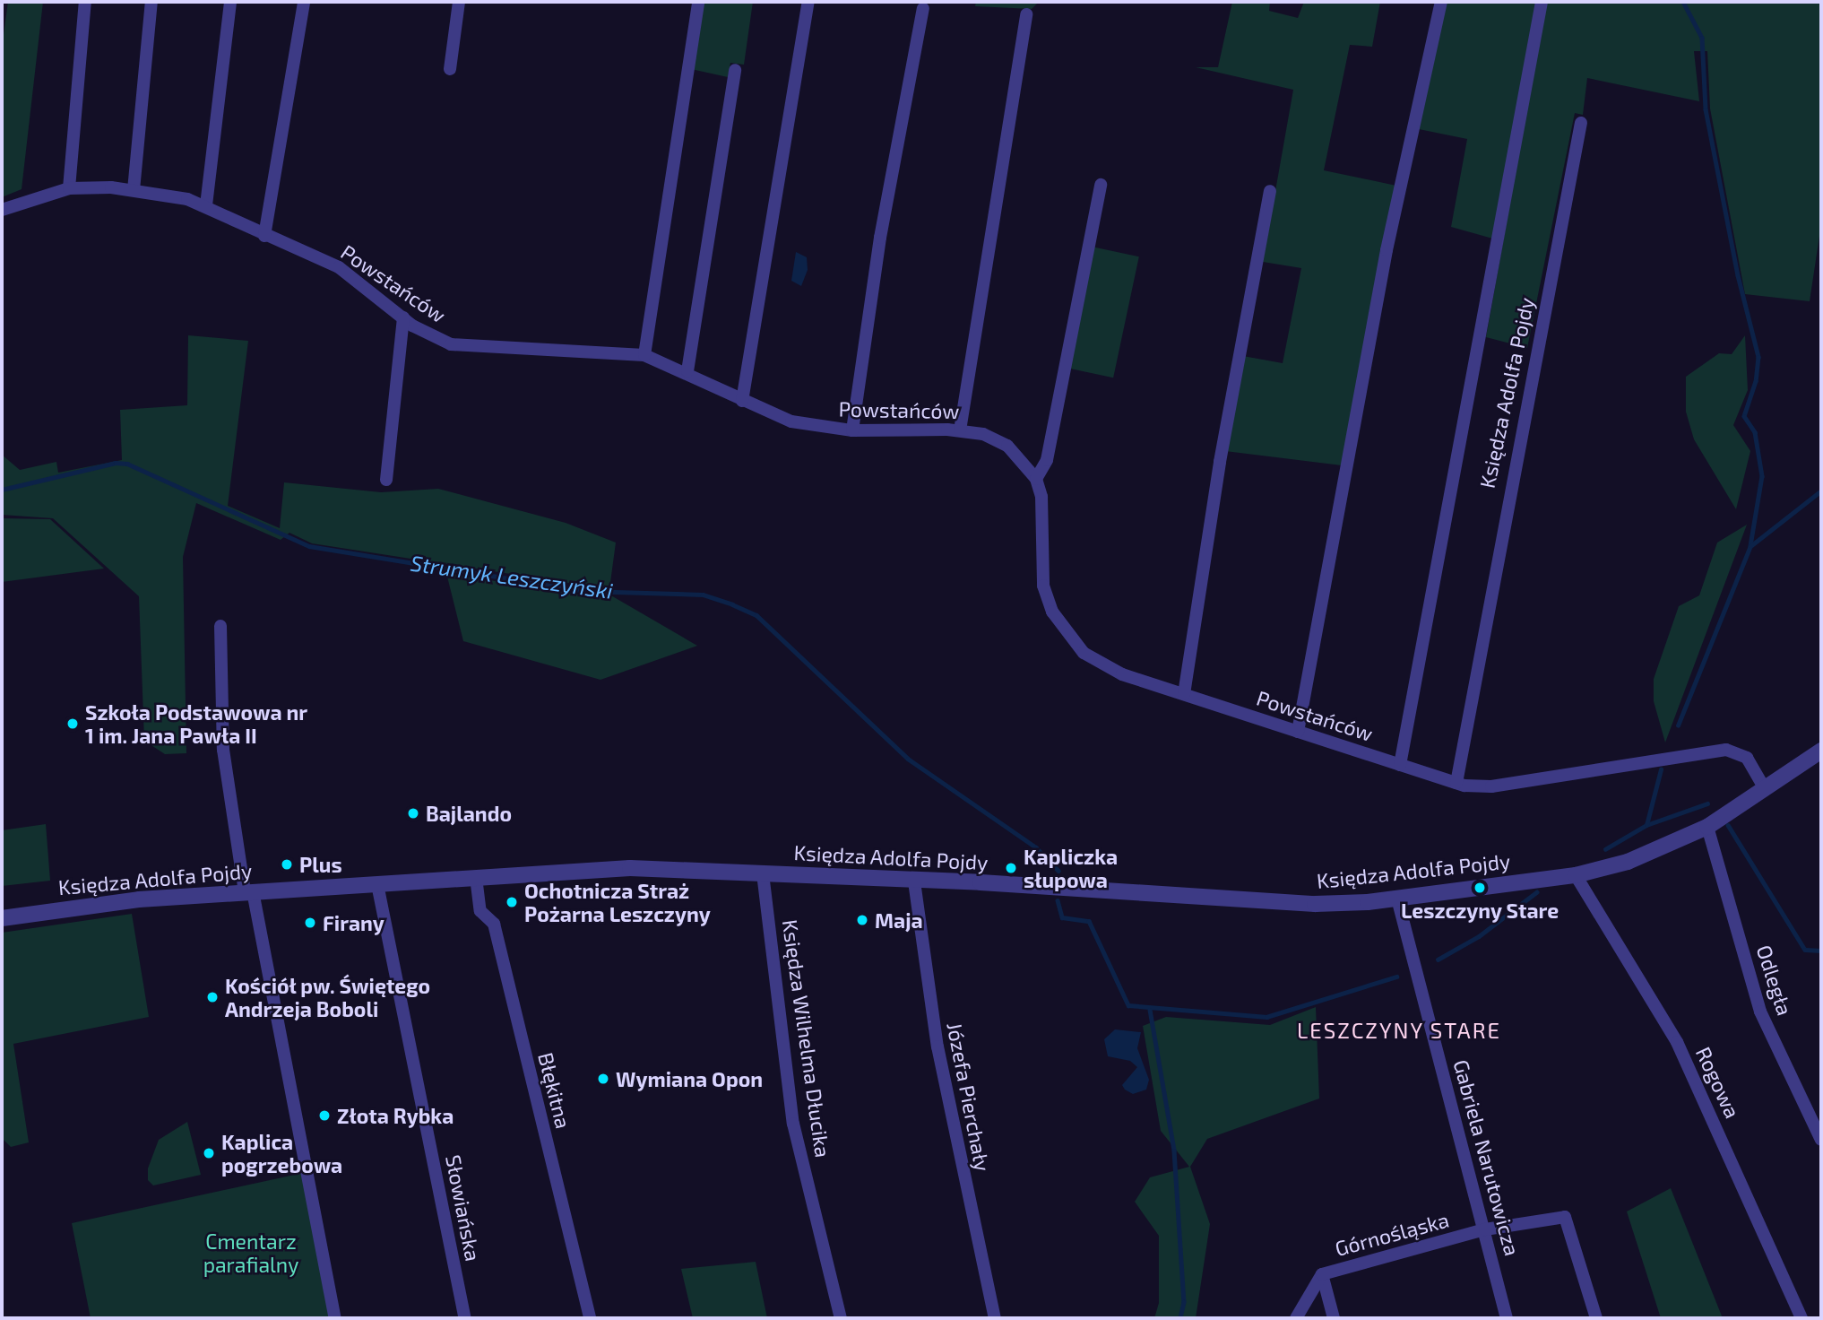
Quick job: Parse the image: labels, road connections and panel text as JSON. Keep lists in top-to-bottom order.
{
  "streets": {
    "street": [
      "Powstańców",
      "Księdza Adolfa Pojdy",
      "Odległa",
      "Księdza Wilhelma Dłucika",
      "Rogowa",
      "Błękitna",
      "Józefa Pierchały",
      "Gabriela Narutowicza",
      "Słowiańska",
      "Górnośląska"
    ]
  },
  "crossings": [
    ["Powstańców", "Księdza Adolfa Pojdy"],
    ["Księdza Adolfa Pojdy", "Odległa"],
    ["Księdza Adolfa Pojdy", "Księdza Wilhelma Dłucika"],
    ["Księdza Adolfa Pojdy", "Rogowa"],
    ["Księdza Adolfa Pojdy", "Błękitna"],
    ["Księdza Adolfa Pojdy", "Józefa Pierchały"],
    ["Księdza Adolfa Pojdy", "Gabriela Narutowicza"],
    ["Księdza Adolfa Pojdy", "Słowiańska"],
    ["Gabriela Narutowicza", "Górnośląska"]
  ],
  "districts": ["LESZCZYNY STARE"],
  "water": ["Strumyk Leszczyński"],
  "parks": ["Cmentarz parafialny"],
  "places": [
    "Szkoła Podstawowa nr 1 im. Jana Pawła II",
    "Bajlando",
    "Plus",
    "Kapliczka słupowa",
    "Leszczyny Stare",
    "Ochotnicza Straż Pożarna Leszczyny",
    "Maja",
    "Firany",
    "Kościół pw. Świętego Andrzeja Boboli",
    "Wymiana Opon",
    "Złota Rybka",
    "Kaplica pogrzebowa"
  ]
}
